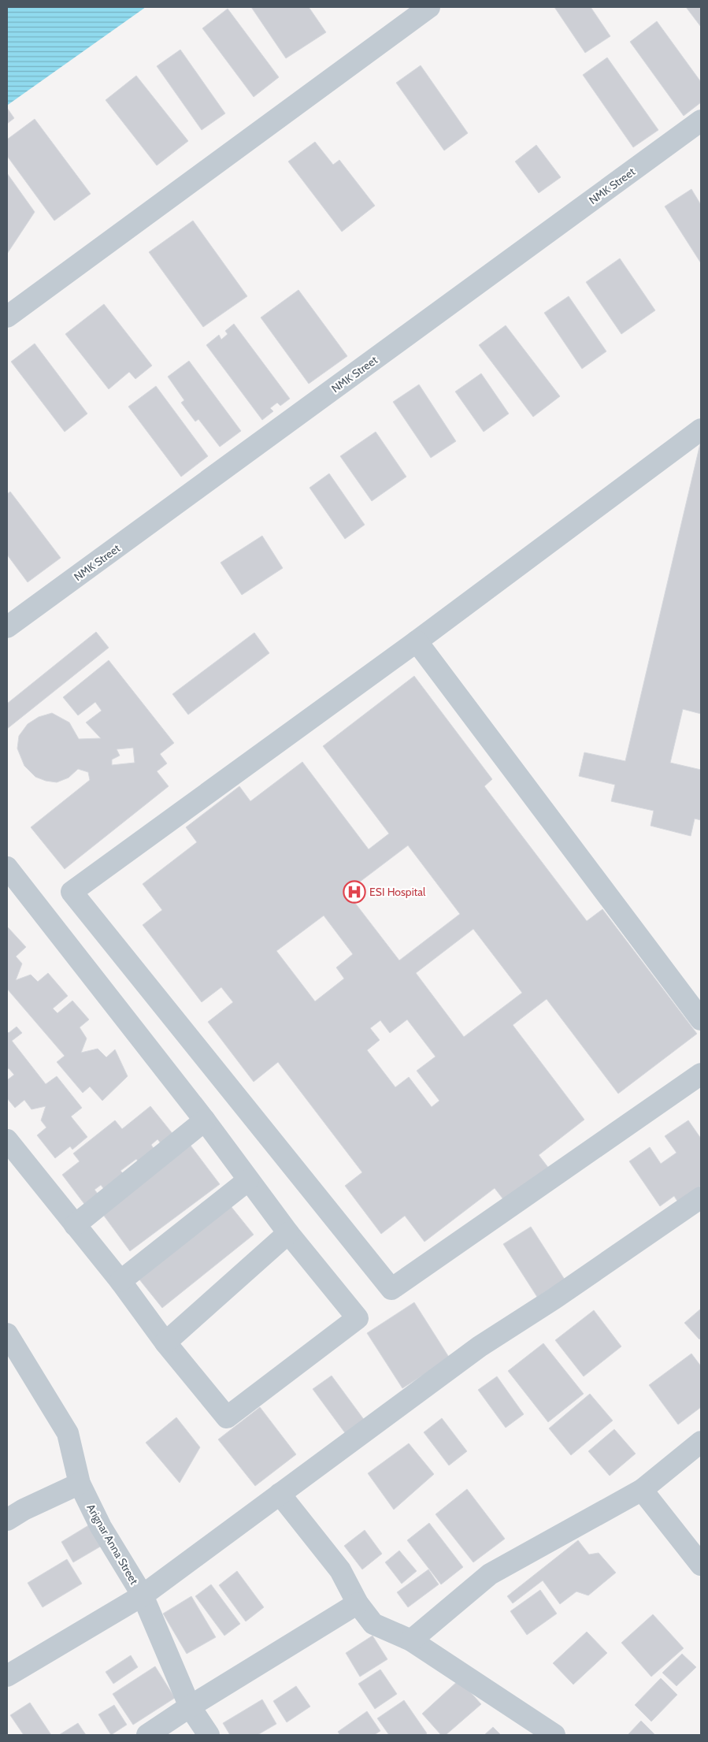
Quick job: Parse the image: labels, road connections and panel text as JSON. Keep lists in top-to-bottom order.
{
  "streets": {
    "street": ["NMK Street", "Arignar Anna Street"]
  },
  "places": {
    "hospital": ["ESI Hospital"]
  }
}
